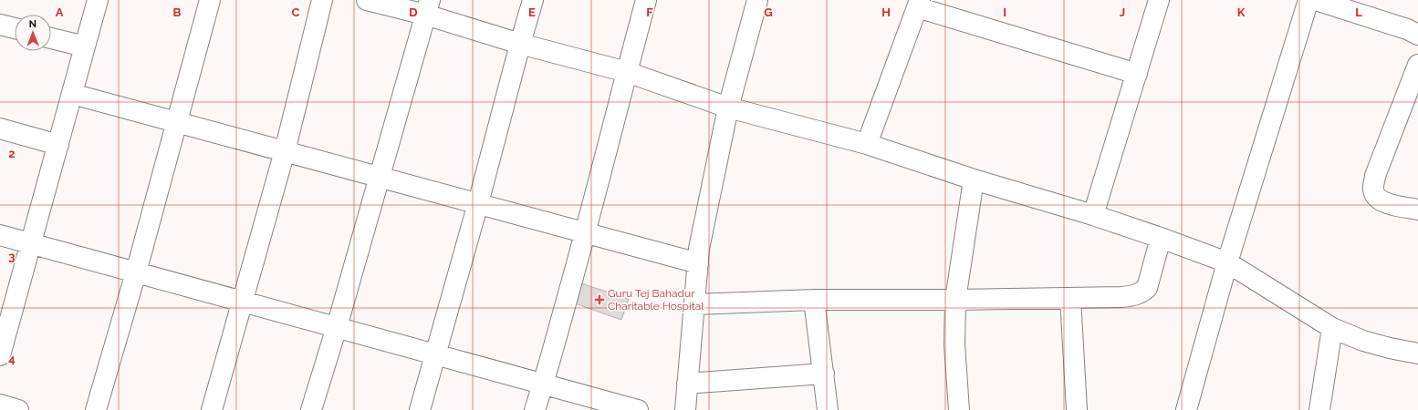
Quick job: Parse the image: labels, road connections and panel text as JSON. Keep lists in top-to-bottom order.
{
  "places": {
    "health": ["Guru Tej Bahadur Charitable Hospital"]
  },
  "north": "top",
  "grid": {
    "columns": [
      "A",
      "B",
      "C",
      "D",
      "E",
      "F",
      "G",
      "H",
      "I",
      "J",
      "K",
      "L"
    ],
    "rows": ["2", "3", "4"]
  }
}
